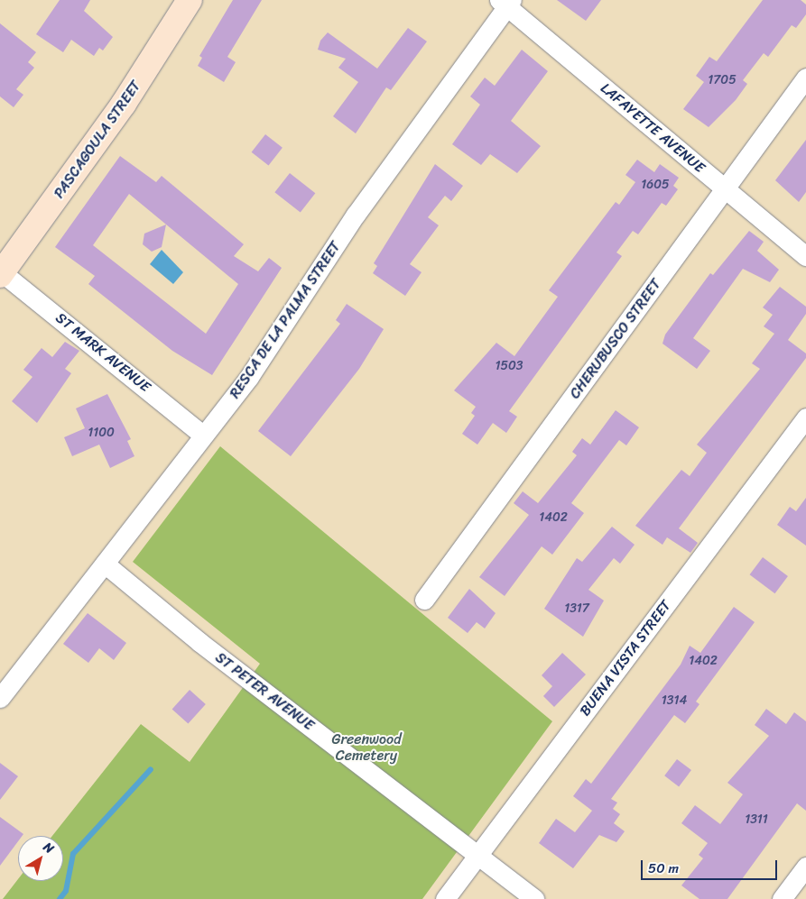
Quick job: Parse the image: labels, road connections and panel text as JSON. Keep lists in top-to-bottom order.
{
  "streets": {
    "street": [
      "LAFAYETTE AVENUE",
      "PASCAGOULA STREET",
      "RESCA DE LA PALMA STREET",
      "CHERUBUSCO STREET",
      "ST MARK AVENUE",
      "BUENA VISTA STREET",
      "ST PETER AVENUE"
    ]
  },
  "crossings": [
    ["LAFAYETTE AVENUE", "RESCA DE LA PALMA STREET"],
    ["LAFAYETTE AVENUE", "CHERUBUSCO STREET"],
    ["PASCAGOULA STREET", "ST MARK AVENUE"],
    ["RESCA DE LA PALMA STREET", "ST MARK AVENUE"],
    ["RESCA DE LA PALMA STREET", "ST PETER AVENUE"],
    ["BUENA VISTA STREET", "ST PETER AVENUE"]
  ],
  "parks": ["Greenwood Cemetery"],
  "house_numbers": [
    "1705",
    "1605",
    "1503",
    "1100",
    "1402",
    "1317",
    "1402",
    "1314",
    "1311"
  ],
  "scale_bar": "50 m",
  "north": "top right"
}
